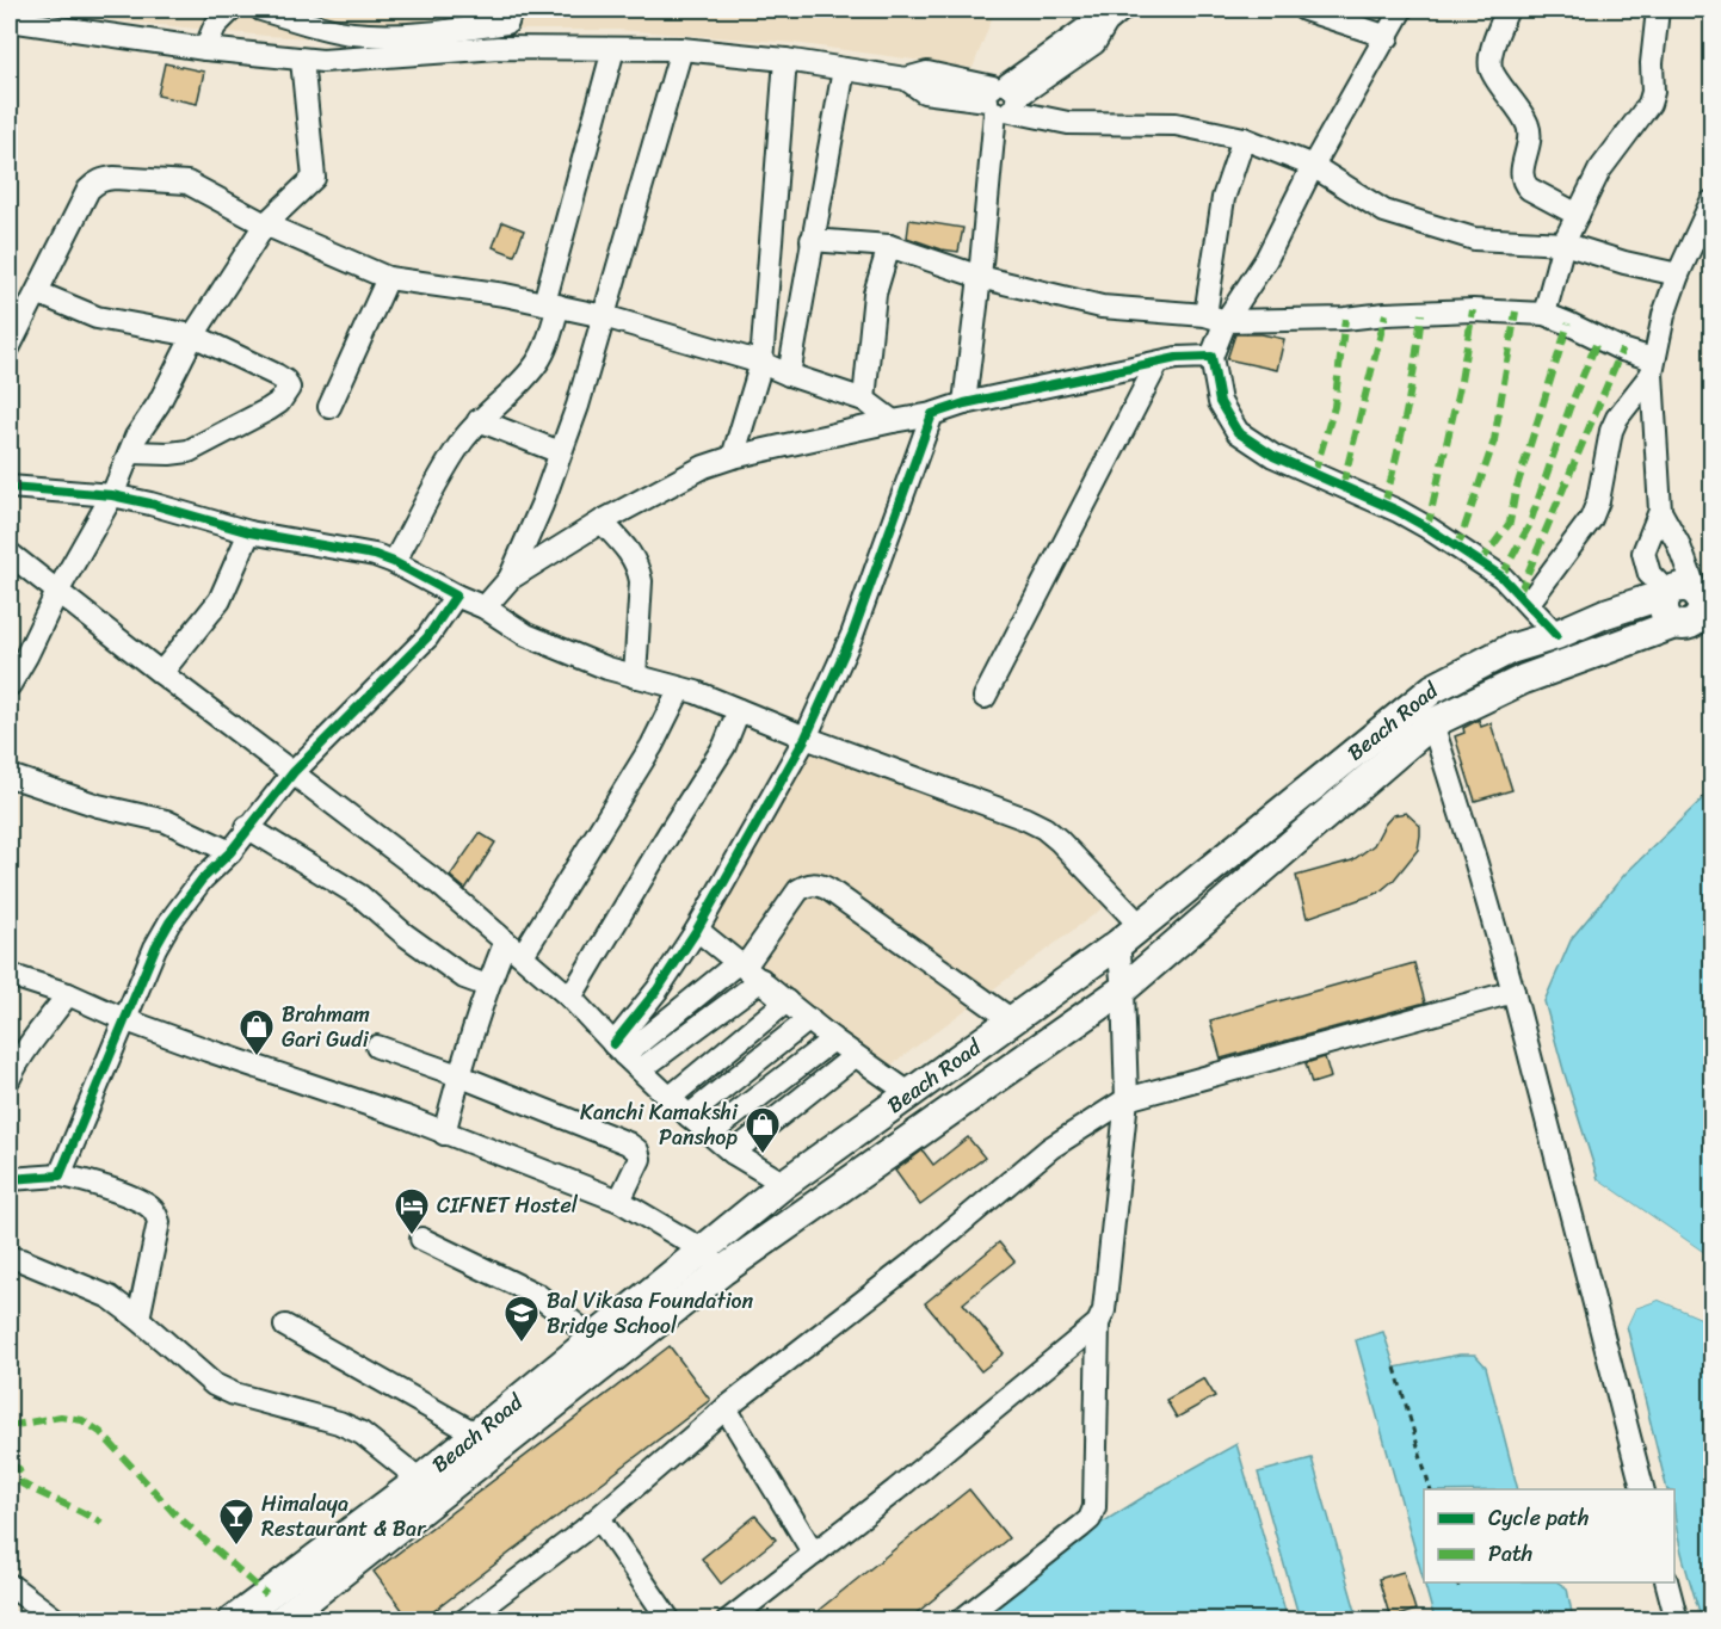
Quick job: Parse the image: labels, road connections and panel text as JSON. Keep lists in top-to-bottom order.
{
  "streets": {
    "main road": ["Beach Road"]
  },
  "places": {
    "shop": ["Brahmam Gari Gudi", "Kanchi Kamakshi Panshop"],
    "hotel": ["CIFNET Hostel"],
    "school or university": ["Bal Vikasa Foundation Bridge School"],
    "bar": ["Himalaya Restaurant & Bar"]
  },
  "legend": ["Cycle path", "Path"]
}
